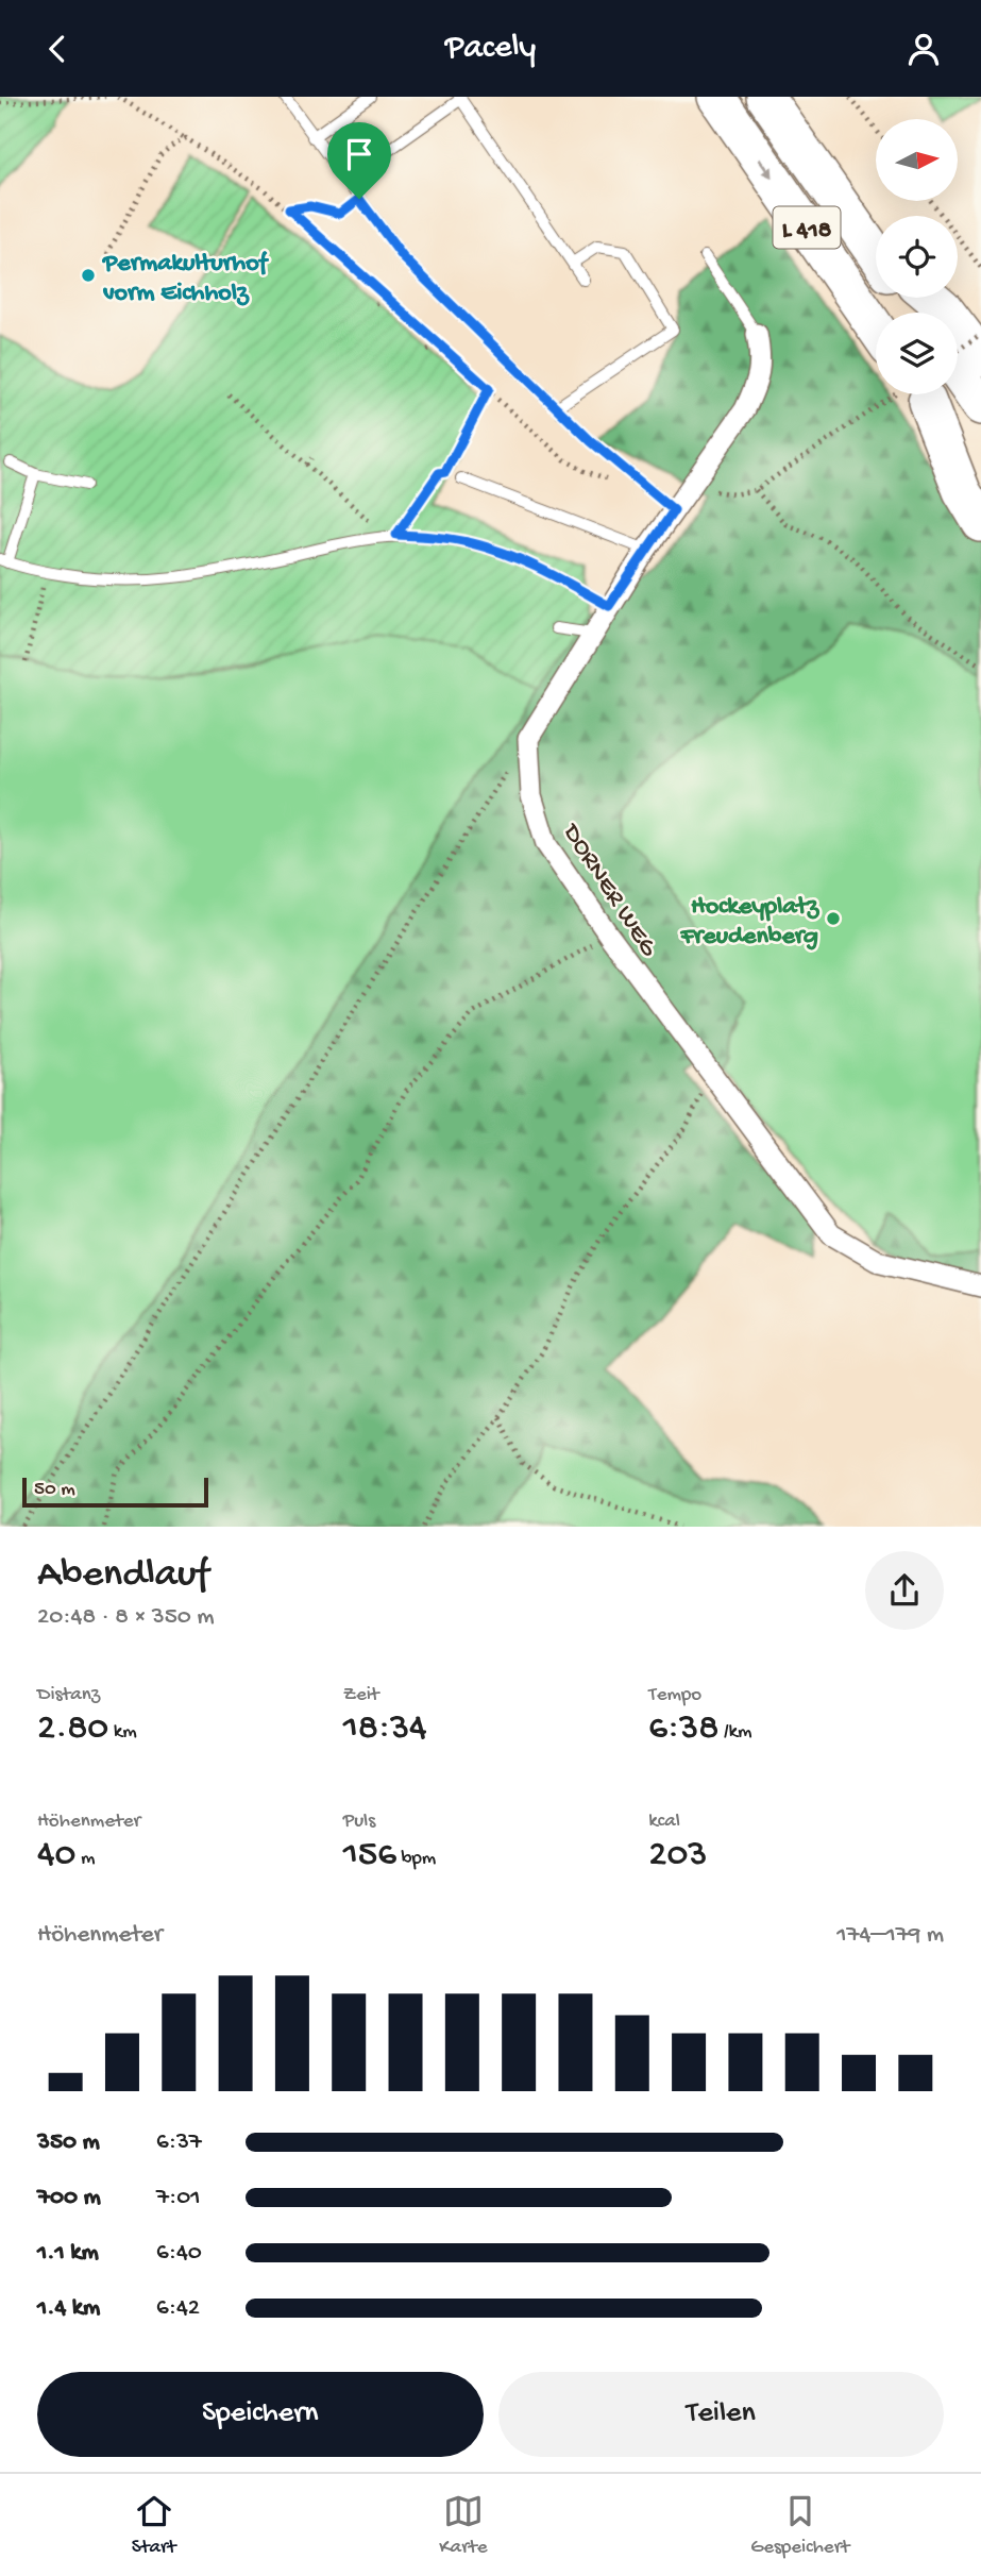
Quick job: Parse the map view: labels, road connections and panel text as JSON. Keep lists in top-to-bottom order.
{
  "streets": {
    "highway": ["L 418"],
    "street": ["DORNER WEG"]
  },
  "places": ["Permakulturhof vorm Eichholz", "Hockeyplatz Freudenberg"],
  "scale_bar": "50 m",
  "north": "right",
  "page": {
    "header": "Pacely",
    "scale": "50 m",
    "heading": ["Abendlauf", "20:48 · 8 × 350 m"],
    "stats": [
      ["Distanz", "2.80 km"],
      ["Zeit", "18:34"],
      ["Tempo", "6:38 /km"],
      ["Höhenmeter", "40 m"],
      ["Puls", "156 bpm"],
      ["kcal", "203"]
    ],
    "chart": ["Höhenmeter", "174–179 m"],
    "list": [
      {
        "name": "350 m",
        "note": "6:37"
      },
      {
        "name": "700 m",
        "note": "7:01"
      },
      {
        "name": "1.1 km",
        "note": "6:40"
      },
      {
        "name": "1.4 km",
        "note": "6:42"
      }
    ],
    "buttons": ["Speichern", "Teilen"],
    "tabs": ["Start", "Karte", "Gespeichert"]
  }
}
